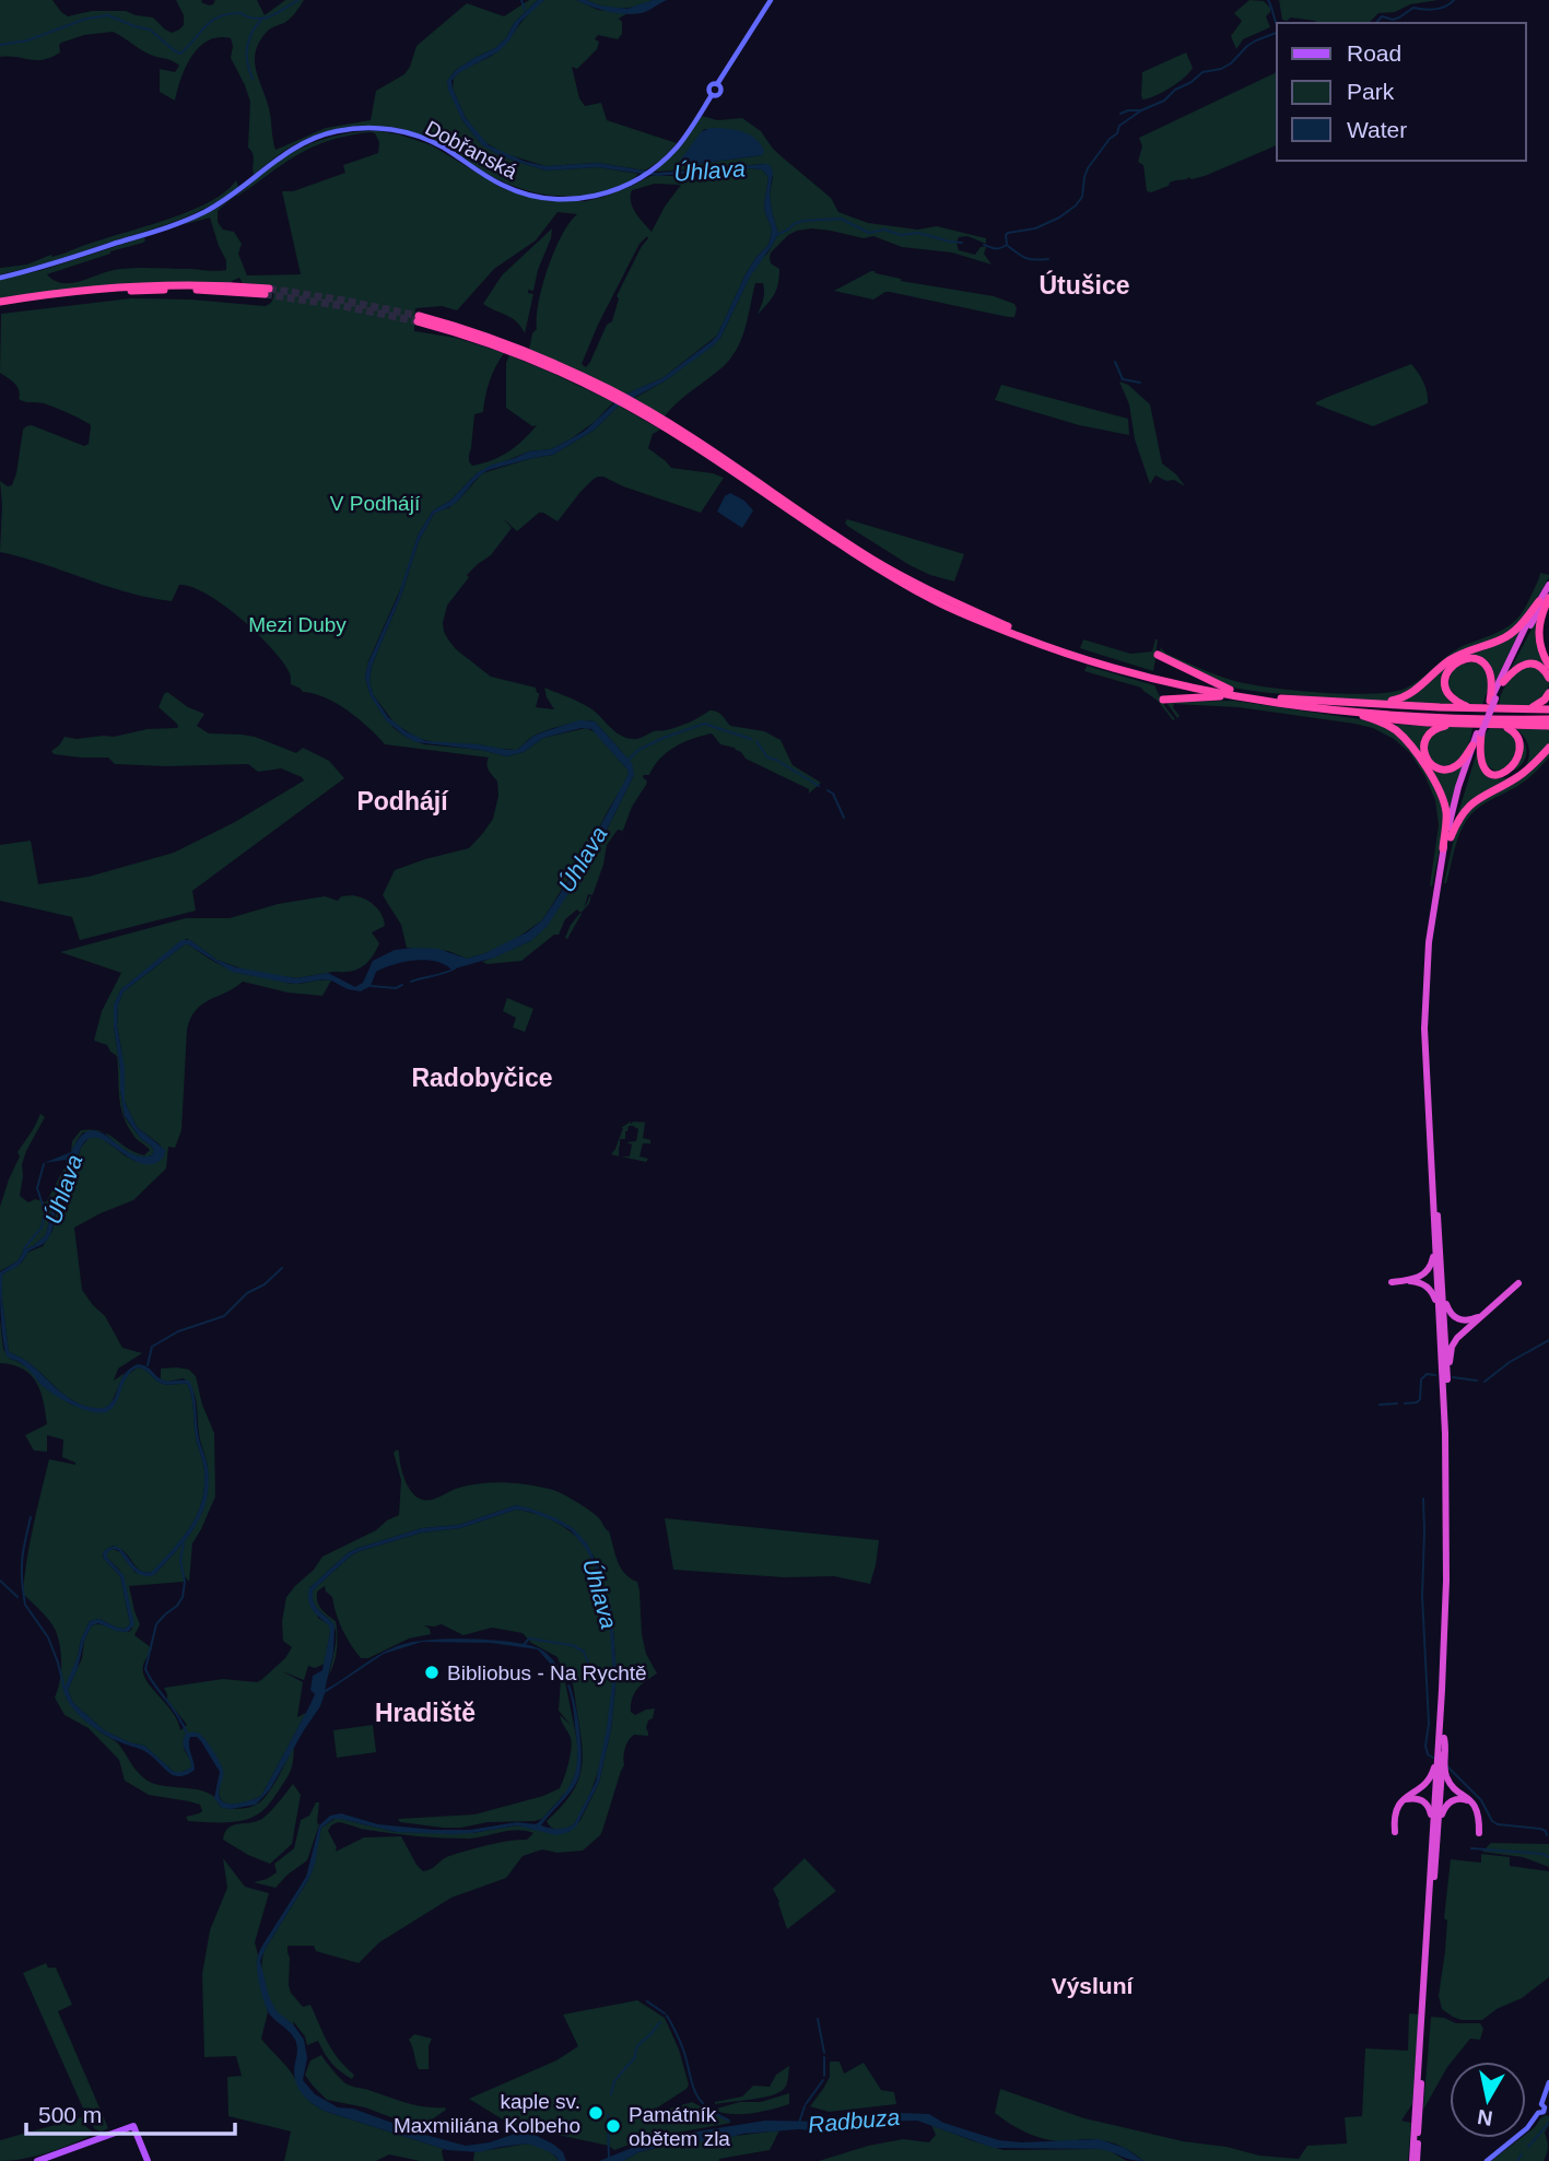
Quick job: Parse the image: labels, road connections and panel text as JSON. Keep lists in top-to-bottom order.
{
  "streets": {
    "main road": ["Dobřanská"]
  },
  "districts": [
    "Útušice",
    "Podhájí",
    "Radobyčice",
    "Hradiště",
    "Výsluní"
  ],
  "water": ["Úhlava", "Radbuza"],
  "parks": ["V Podhájí", "Mezi Duby"],
  "places": ["Bibliobus - Na Rychtě", "kaple sv. Maxmiliána Kolbeho", "Památník obětem zla"],
  "legend": ["Road", "Park", "Water"],
  "scale_bar": "500 m",
  "north": "bottom"
}
